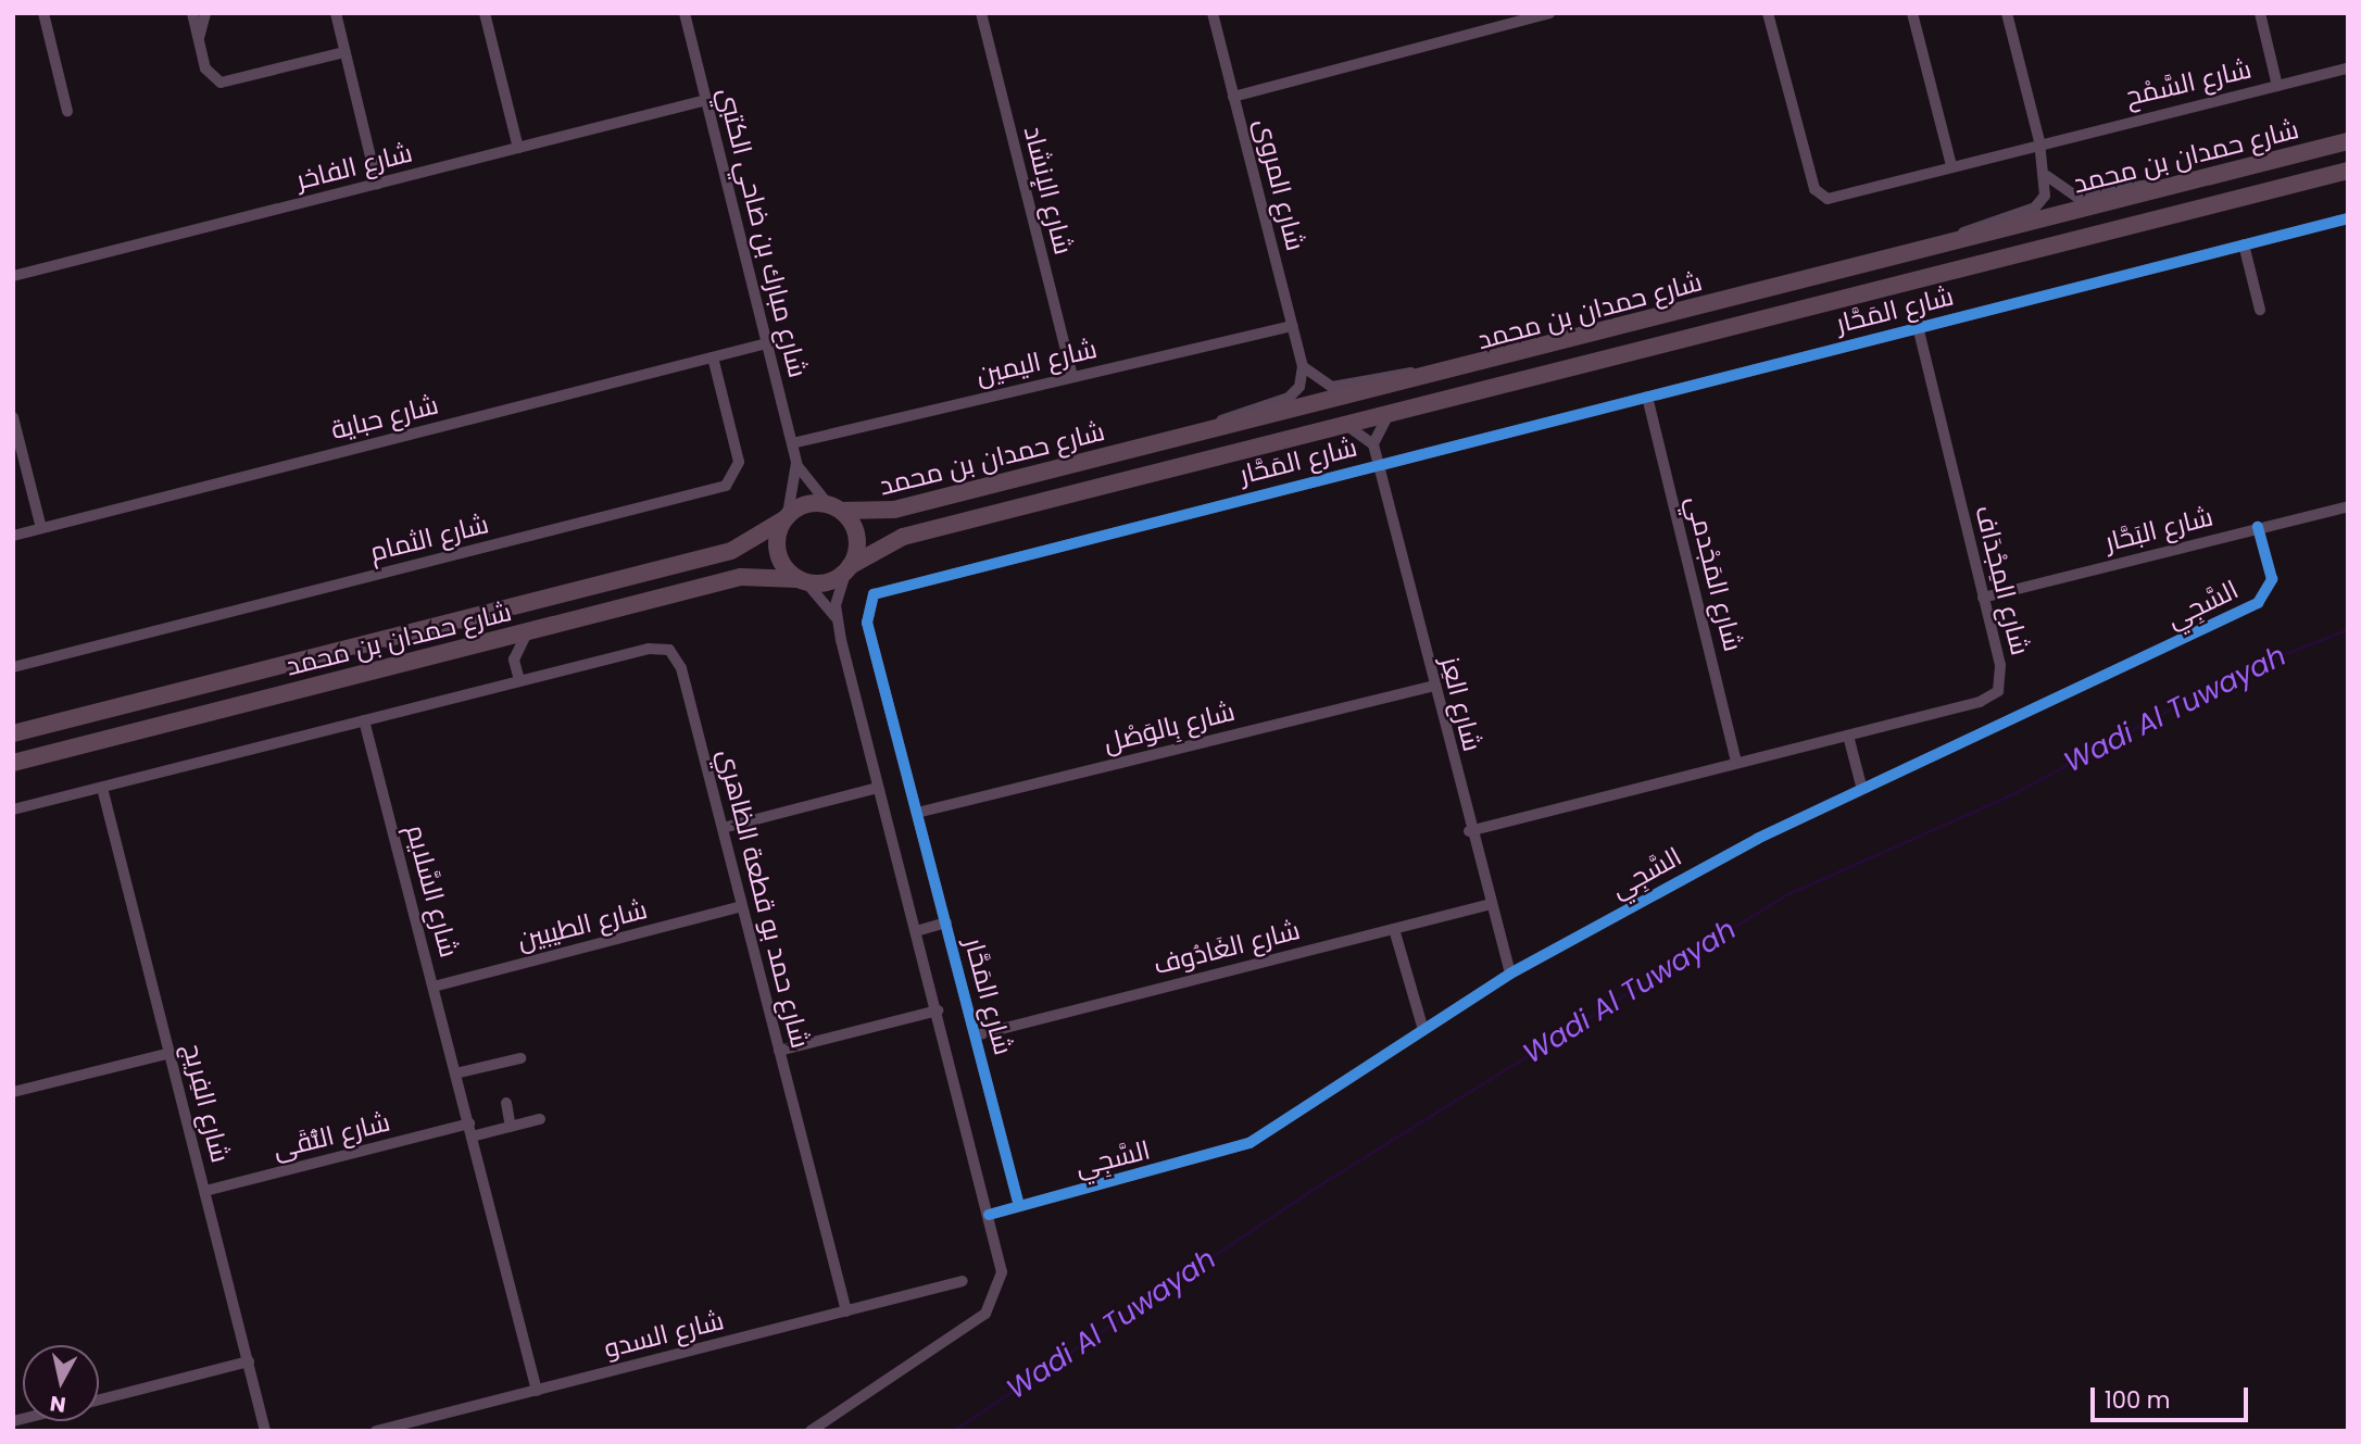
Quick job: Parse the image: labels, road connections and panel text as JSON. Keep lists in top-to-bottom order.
{
  "streets": {
    "main road": ["شارع حمدان بن محمد"],
    "street": [
      "شارع السَّمْح",
      "شارع الفاخر",
      "شارع المروى",
      "شارع الإنشاد",
      "شارع مبارك بن ضاحي الكتبي",
      "شارع المَحَّار",
      "شارع اليمين",
      "شارع حباية",
      "شارع البَحَّار",
      "شارع الثمام",
      "شارع المَجْدمي",
      "شارع المِجْدَاف",
      "السَّجِي",
      "شارع العِز",
      "شارع بِالوَصْل",
      "شارع السَّلايم",
      "شارع حمد بو قطعة الظاهري",
      "شارع الطيبين",
      "شارع الغَادُوف",
      "شارع الفِريج",
      "شارع التُّقَى",
      "شارع السدو"
    ]
  },
  "crossings": [
    ["شارع حمدان بن محمد", "شارع مبارك بن ضاحي الكتبي"],
    ["شارع الفاخر", "شارع مبارك بن ضاحي الكتبي"],
    ["شارع المروى", "شارع اليمين"],
    ["شارع الإنشاد", "شارع اليمين"],
    ["شارع مبارك بن ضاحي الكتبي", "شارع اليمين"],
    ["شارع مبارك بن ضاحي الكتبي", "شارع حباية"],
    ["شارع المَحَّار", "شارع المَجْدمي"],
    ["شارع المَحَّار", "شارع المِجْدَاف"],
    ["شارع المَحَّار", "السَّجِي"],
    ["شارع المَحَّار", "شارع العِز"],
    ["شارع المَحَّار", "شارع بِالوَصْل"],
    ["شارع المَحَّار", "شارع الغَادُوف"],
    ["شارع حباية", "شارع الثمام"],
    ["شارع البَحَّار", "شارع المِجْدَاف"],
    ["شارع البَحَّار", "السَّجِي"],
    ["شارع المَجْدمي", "شارع المِجْدَاف"],
    ["شارع المِجْدَاف", "شارع العِز"],
    ["السَّجِي", "شارع العِز"],
    ["شارع العِز", "شارع بِالوَصْل"],
    ["شارع العِز", "شارع الغَادُوف"],
    ["شارع السَّلايم", "شارع حمد بو قطعة الظاهري"],
    ["شارع السَّلايم", "شارع الطيبين"],
    ["شارع السَّلايم", "شارع التُّقَى"],
    ["شارع السَّلايم", "شارع السدو"],
    ["شارع حمد بو قطعة الظاهري", "شارع الطيبين"],
    ["شارع حمد بو قطعة الظاهري", "شارع الفِريج"],
    ["شارع حمد بو قطعة الظاهري", "شارع السدو"],
    ["شارع الفِريج", "شارع التُّقَى"]
  ],
  "water": ["Wadi Al Tuwayah"],
  "scale_bar": "100 m",
  "north": "bottom"
}
